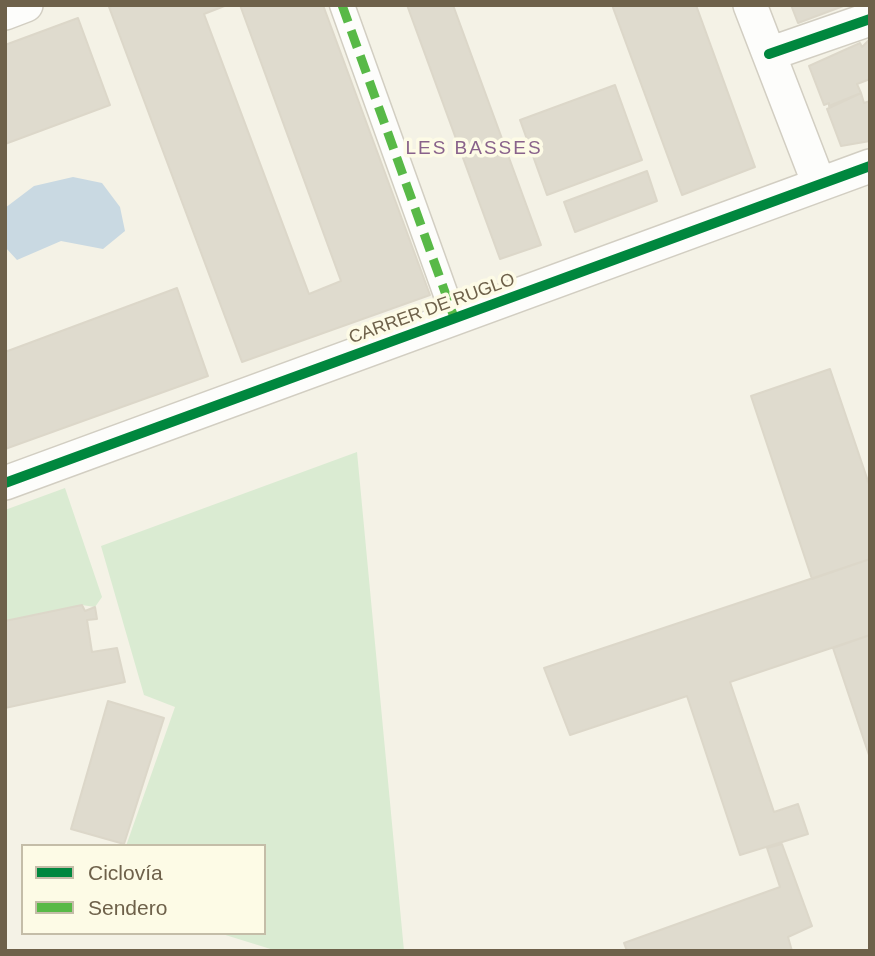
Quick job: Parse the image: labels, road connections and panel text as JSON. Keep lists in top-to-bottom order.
{
  "streets": {
    "street": ["CARRER DE RUGLO"]
  },
  "districts": ["LES BASSES"],
  "legend": ["Ciclovía", "Sendero"]
}
